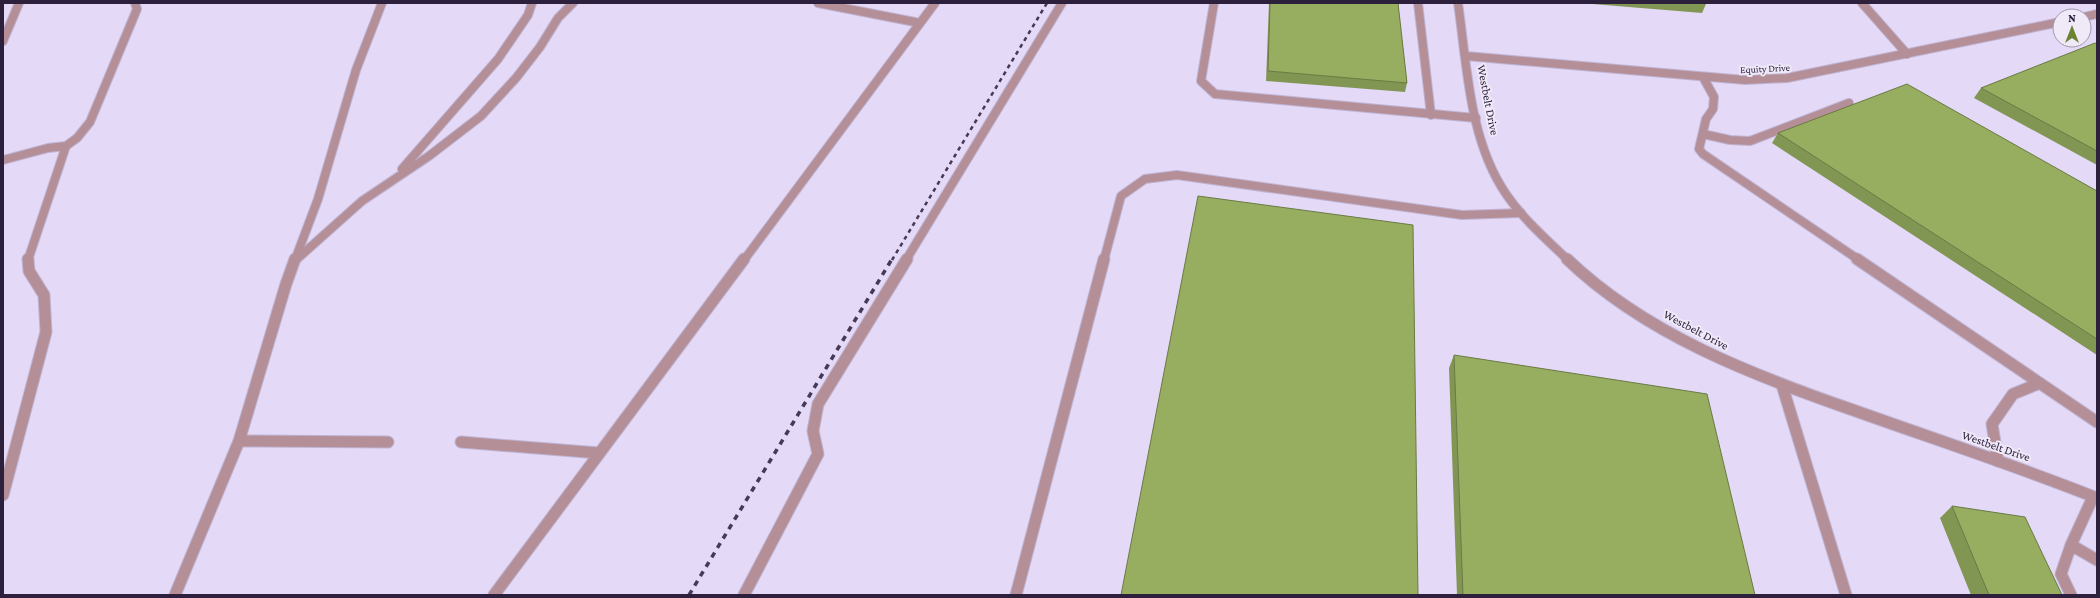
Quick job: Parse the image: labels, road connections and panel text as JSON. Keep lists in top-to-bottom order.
{
  "streets": {
    "street": ["Equity Drive", "Westbelt Drive"]
  },
  "crossings": [
    ["Equity Drive", "Westbelt Drive"]
  ],
  "north": "top"
}
